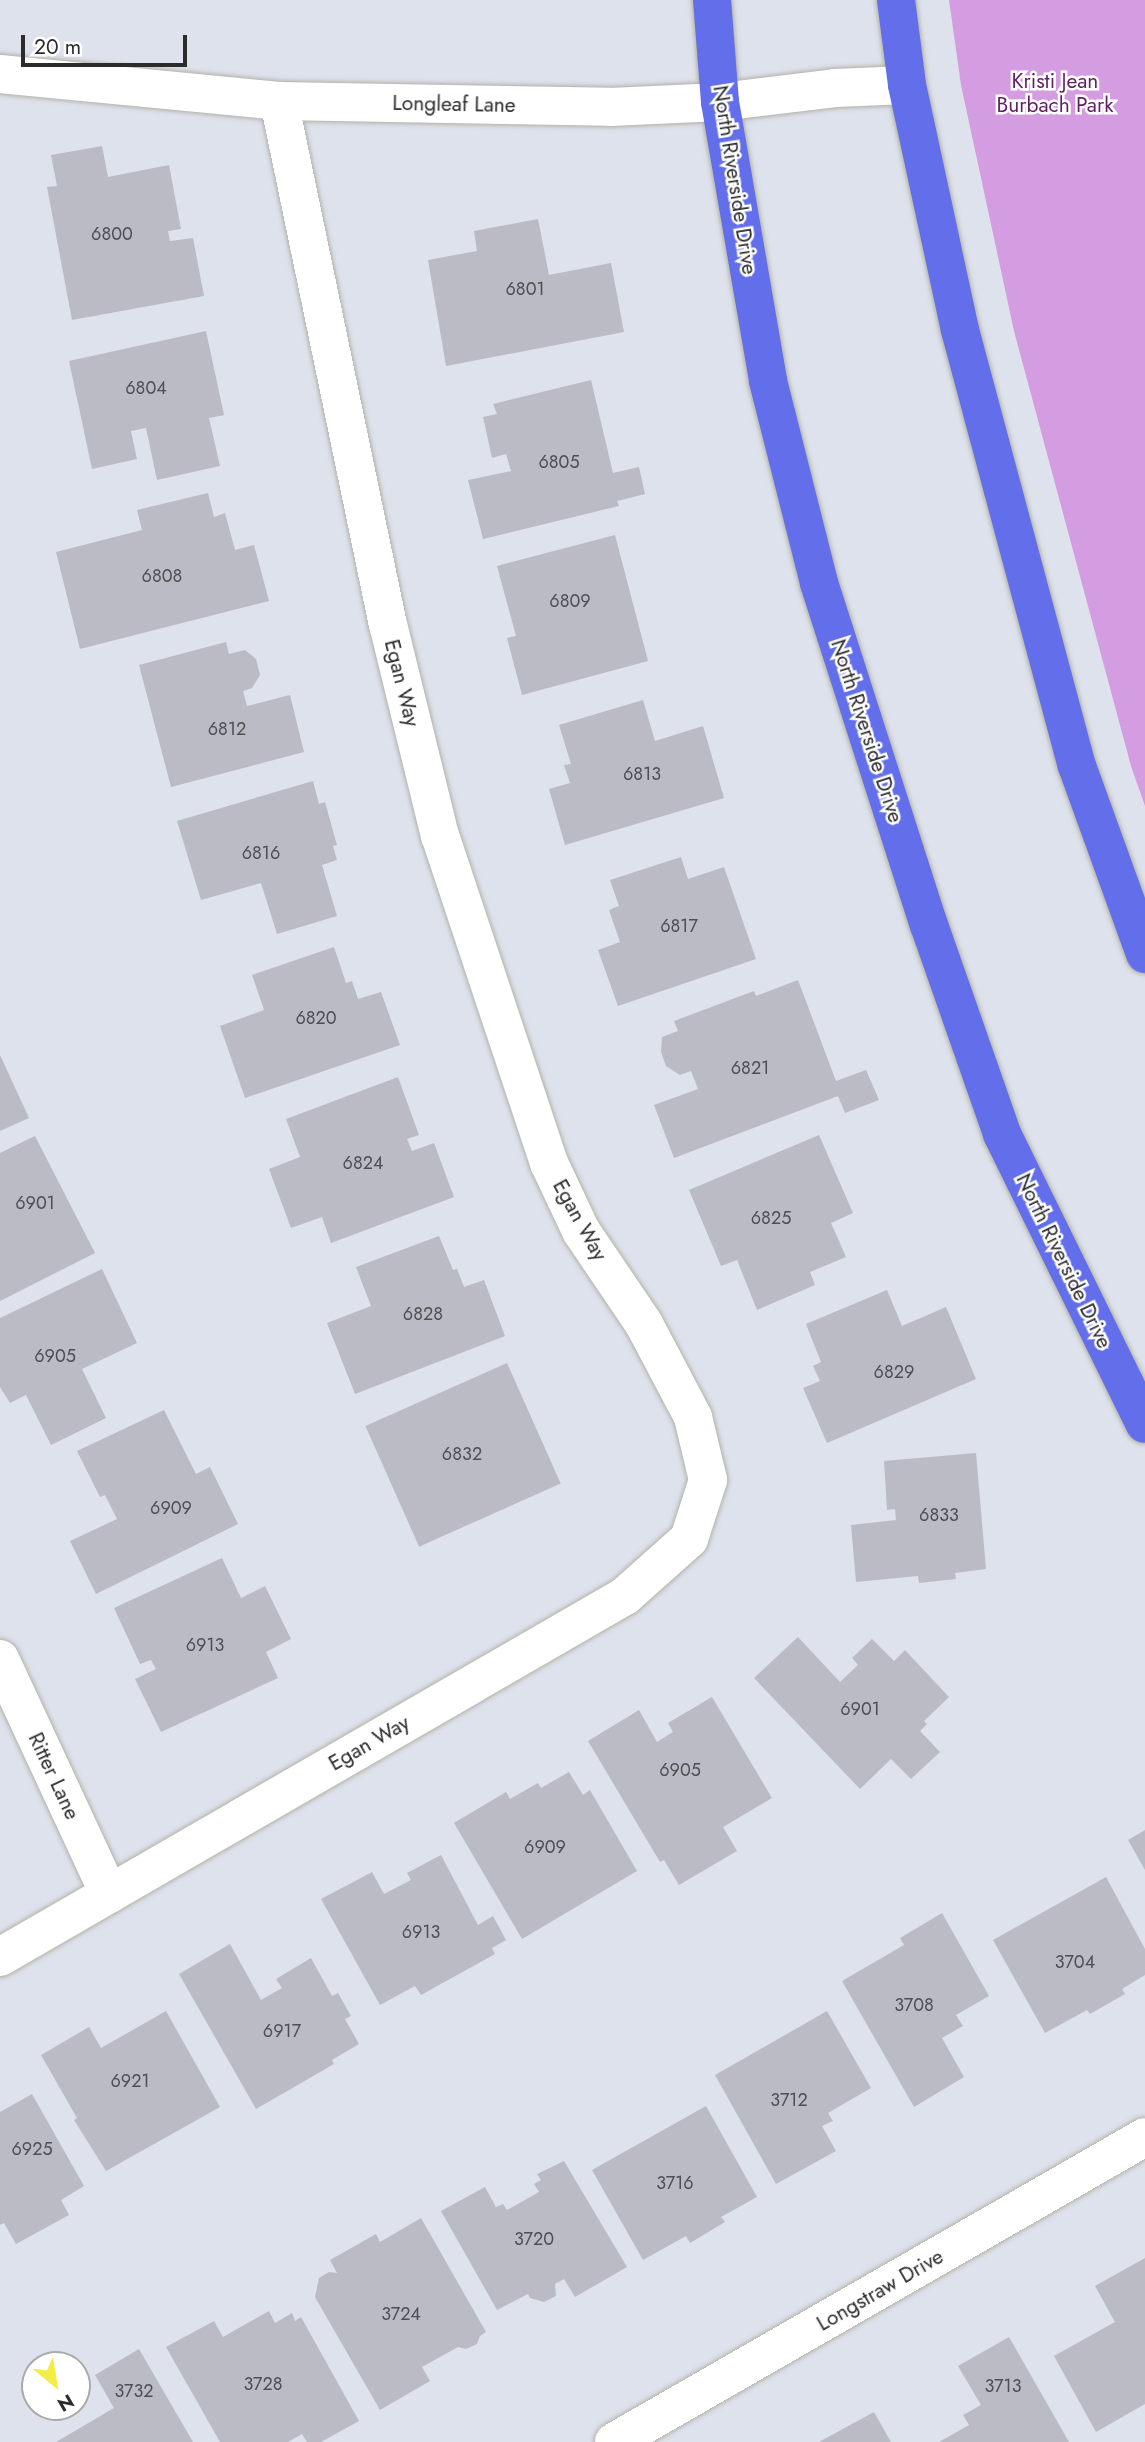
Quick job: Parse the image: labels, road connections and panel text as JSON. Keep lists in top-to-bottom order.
{
  "streets": {
    "main road": ["North Riverside Drive"],
    "street": [
      "Longleaf Lane",
      "Egan Way",
      "Ritter Lane",
      "Longstraw Drive"
    ]
  },
  "crossings": [
    ["Longleaf Lane", "North Riverside Drive"],
    ["Longleaf Lane", "Egan Way"],
    ["Egan Way", "Ritter Lane"]
  ],
  "parks": ["Kristi Jean Burbach Park"],
  "house_numbers": [
    "6800",
    "6801",
    "6804",
    "6805",
    "6808",
    "6809",
    "6812",
    "6813",
    "6816",
    "6817",
    "6820",
    "6821",
    "6824",
    "6901",
    "6825",
    "6828",
    "6905",
    "6829",
    "6832",
    "6909",
    "6833",
    "6913",
    "6901",
    "6905",
    "6909",
    "6913",
    "3704",
    "3708",
    "6917",
    "6921",
    "3712",
    "6925",
    "3716",
    "3720",
    "3724",
    "3728",
    "3713",
    "3732"
  ],
  "scale_bar": "20 m",
  "north": "bottom right"
}
